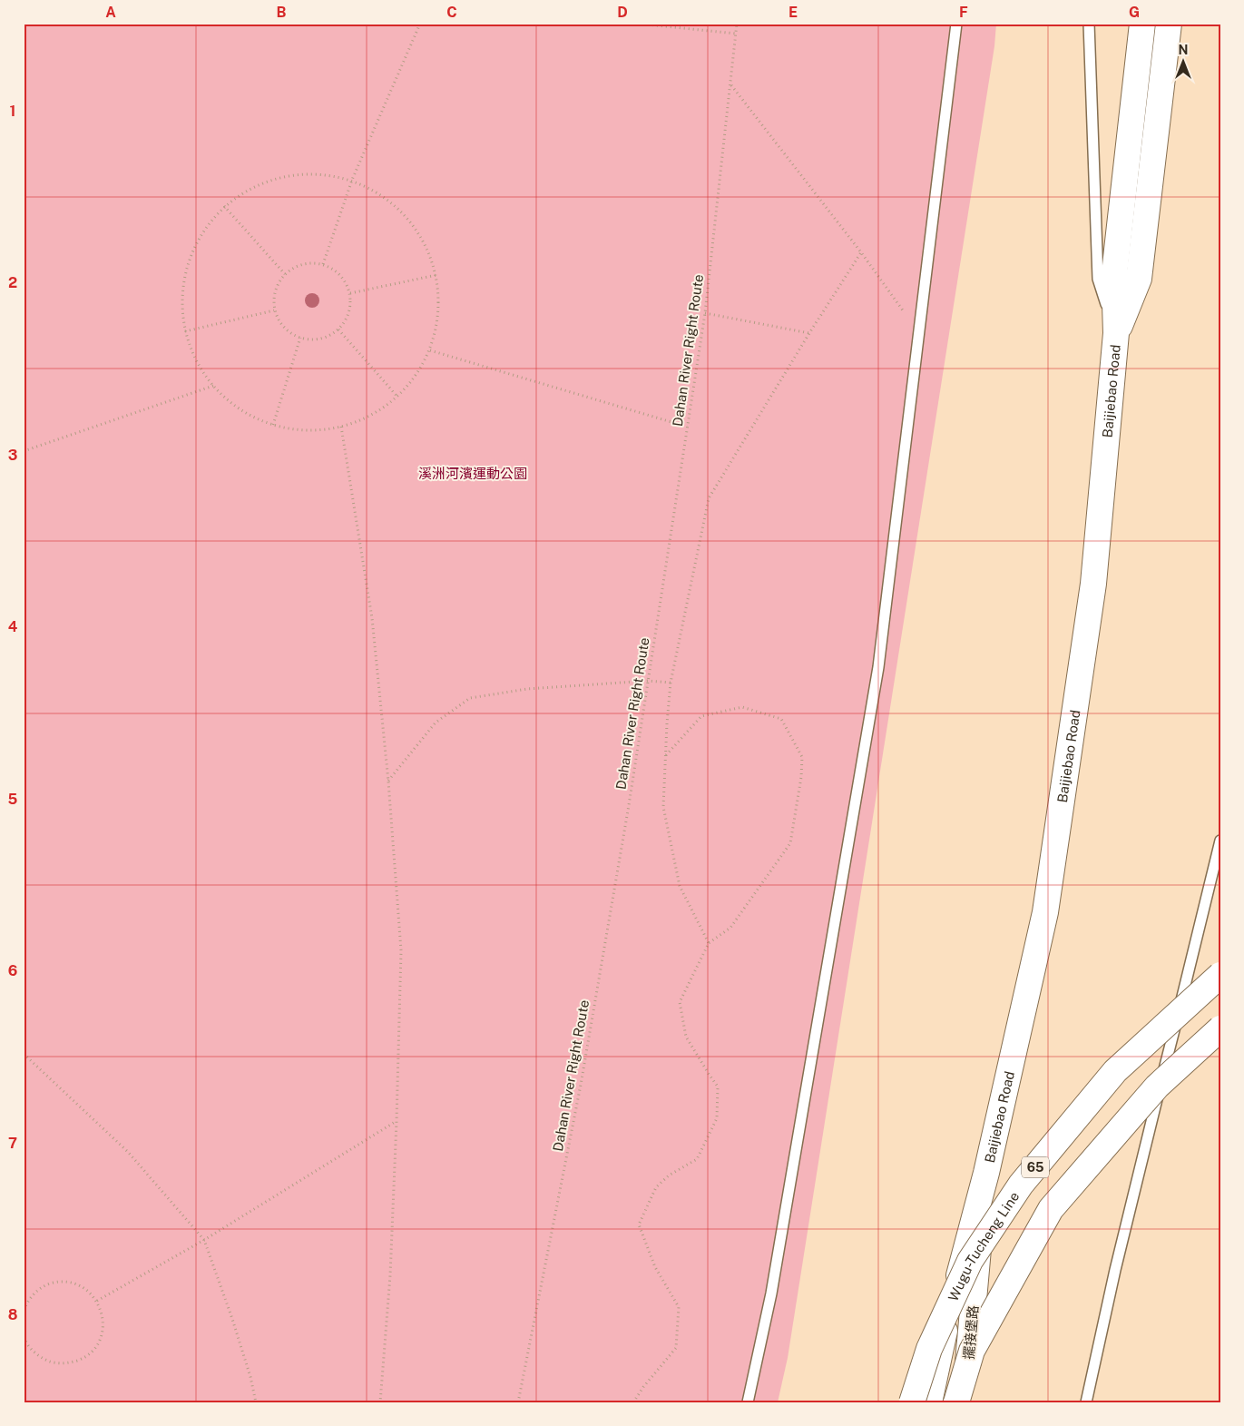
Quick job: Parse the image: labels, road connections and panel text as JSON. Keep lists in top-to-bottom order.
{
  "streets": {
    "main road": [
      "Baijiebao Road",
      "65",
      "Wugu-Tucheng Line",
      "擺接堡路"
    ],
    "path": ["Dahan River Right Route"]
  },
  "crossings": [
    ["Baijiebao Road", "擺接堡路"]
  ],
  "parks": ["溪洲河濱運動公園"],
  "north": "top",
  "grid": {
    "columns": [
      "A",
      "B",
      "C",
      "D",
      "E",
      "F",
      "G"
    ],
    "rows": [
      "1",
      "2",
      "3",
      "4",
      "5",
      "6",
      "7",
      "8"
    ]
  }
}
